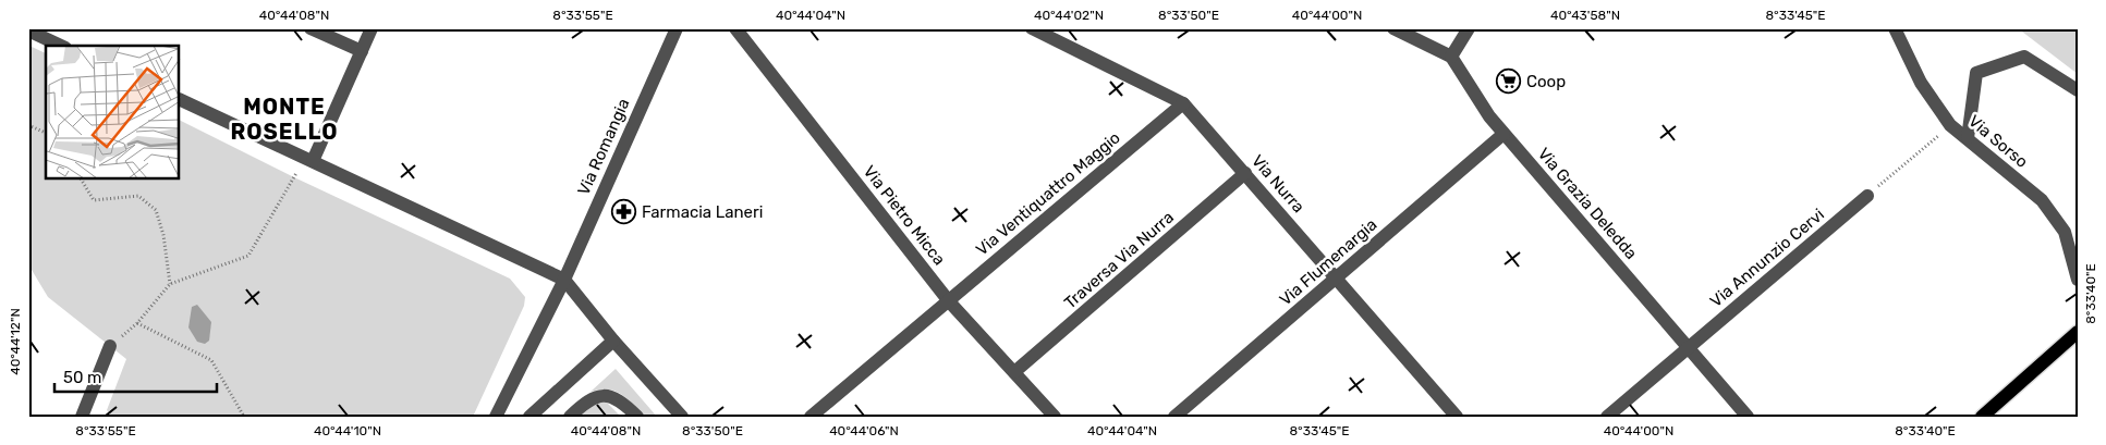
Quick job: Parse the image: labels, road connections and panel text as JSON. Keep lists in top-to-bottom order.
{
  "streets": {
    "street": [
      "Via Sorso",
      "Via Romangia",
      "Via Nurra",
      "Via Ventiquattro Maggio",
      "Via Grazia Deledda",
      "Via Pietro Micca",
      "Via Annunzio Cervi",
      "Traversa Via Nurra",
      "Via Flumenargia"
    ]
  },
  "crossings": [
    ["Via Nurra", "Via Ventiquattro Maggio"],
    ["Via Nurra", "Traversa Via Nurra"],
    ["Via Nurra", "Via Flumenargia"],
    ["Via Ventiquattro Maggio", "Via Pietro Micca"],
    ["Via Grazia Deledda", "Via Annunzio Cervi"],
    ["Via Grazia Deledda", "Via Flumenargia"],
    ["Via Pietro Micca", "Traversa Via Nurra"]
  ],
  "districts": ["MONTE ROSELLO"],
  "places": {
    "supermarket": ["Coop"],
    "pharmacy": ["Farmacia Laneri"]
  },
  "scale_bar": "50 m",
  "coordinates": [
    "40°44'08\"N",
    "8°33'55\"E",
    "40°44'04\"N",
    "40°44'02\"N",
    "8°33'50\"E",
    "40°44'00\"N",
    "40°43'58\"N",
    "8°33'45\"E",
    "8°33'40\"E",
    "40°44'12\"N",
    "40°44'10\"N",
    "40°44'06\"N"
  ]
}
